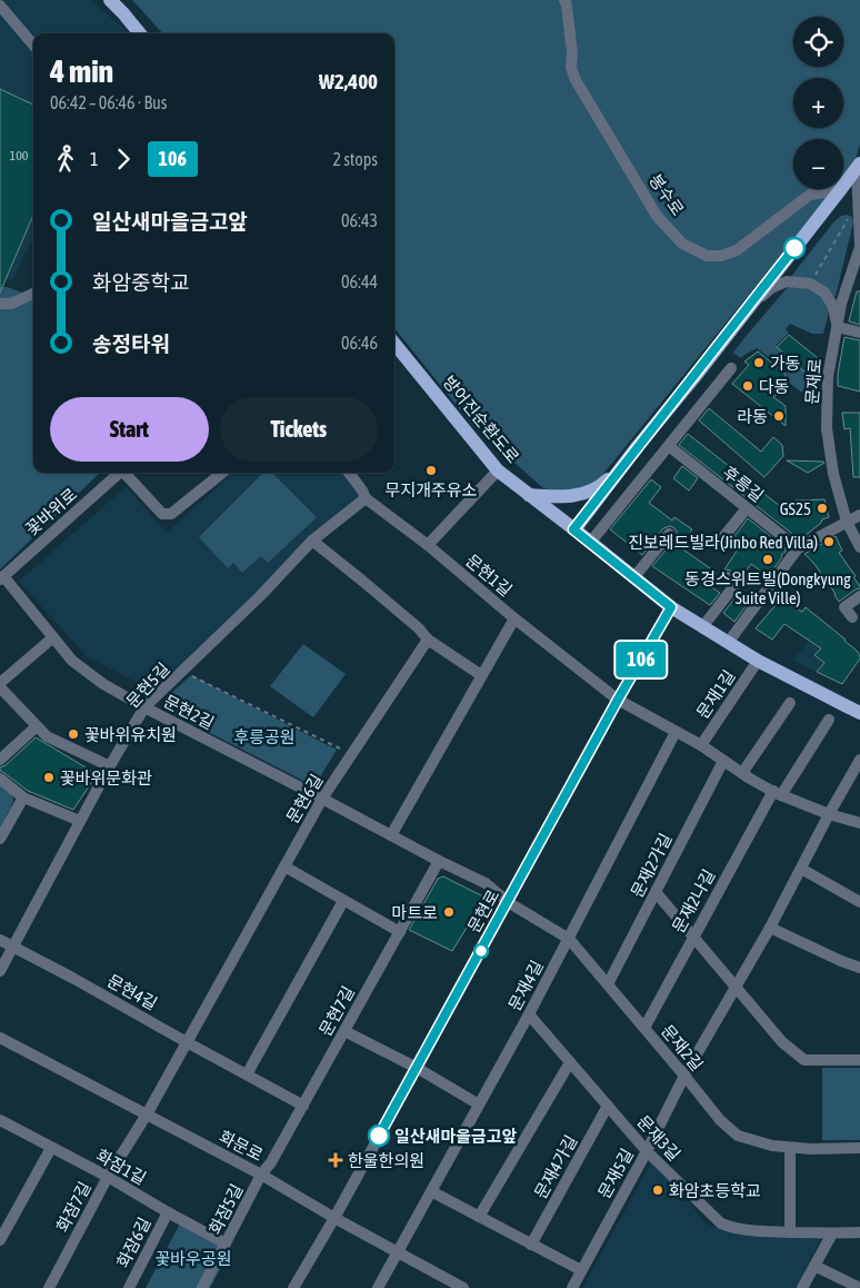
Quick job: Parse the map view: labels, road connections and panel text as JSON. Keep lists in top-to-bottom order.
{
  "streets": {
    "main road": ["방어진순환도로"],
    "street": [
      "봉수로",
      "문재로",
      "후릉길",
      "꽃바위로",
      "문현1길",
      "문현5길",
      "문재1길",
      "문현2길",
      "문현6길",
      "문재2가길",
      "문재2나길",
      "문현로",
      "문재4길",
      "문현4길",
      "문현7길",
      "문재2길",
      "문재3길",
      "화문로",
      "화잠1길",
      "문재4가길",
      "문재5길",
      "화잠7길",
      "화잠5길",
      "화잠6길"
    ]
  },
  "crossings": [
    ["방어진순환도로", "문재1길"],
    ["방어진순환도로", "문현로"],
    ["꽃바위로", "문현2길"],
    ["문현1길", "문현5길"],
    ["문현1길", "문재1길"],
    ["문현1길", "문현로"],
    ["문현5길", "문현2길"],
    ["문현5길", "문현4길"],
    ["문재1길", "문재2가길"],
    ["문재1길", "문재2나길"],
    ["문재1길", "문현로"],
    ["문재1길", "문재4길"],
    ["문재1길", "문재5길"],
    ["문현2길", "문현6길"],
    ["문현2길", "문현로"],
    ["문현2길", "문현7길"],
    ["문현2길", "문재2길"],
    ["문현6길", "문현4길"],
    ["문현6길", "화문로"],
    ["문현6길", "화잠7길"],
    ["문재2가길", "문재2길"],
    ["문재2나길", "문재2길"],
    ["문현로", "문재2길"],
    ["문현로", "화문로"],
    ["문재4길", "문재2길"],
    ["문재4길", "문재3길"],
    ["문재4길", "화문로"],
    ["문현4길", "문현7길"],
    ["문현7길", "화문로"],
    ["문현7길", "화잠5길"],
    ["문재2길", "문재5길"],
    ["문재3길", "문재4가길"],
    ["문재3길", "문재5길"],
    ["화문로", "화잠7길"],
    ["화문로", "화잠5길"],
    ["화잠1길", "화잠7길"],
    ["화잠1길", "화잠5길"],
    ["화잠1길", "화잠6길"]
  ],
  "parks": ["후릉공원", "꽃바우공원"],
  "places": {
    "other": [
      "가동",
      "다동",
      "라동",
      "무지개주유소",
      "GS25",
      "진보레드빌라(Jinbo Red Villa)",
      "동경스위트빌(Dongkyung Suite Ville)",
      "꽃바위유치원",
      "꽃바위문화관",
      "마트로",
      "일산새마을금고앞",
      "화암초등학교"
    ],
    "health": ["한울한의원"]
  },
  "lines": ["bus line 106"],
  "house_numbers": ["100"],
  "page": {
    "on_map": "106",
    "map_buttons": ["+", "−"],
    "heading": ["4 min", "06:42 – 06:46 · Bus", "₩2,400"],
    "legs": ["1", "106", "2 stops"],
    "list": [
      {
        "name": "일산새마을금고앞",
        "value": "06:43"
      },
      {
        "name": "화암중학교",
        "value": "06:44"
      },
      {
        "name": "송정타워",
        "value": "06:46"
      }
    ],
    "buttons": ["Start", "Tickets"]
  }
}
